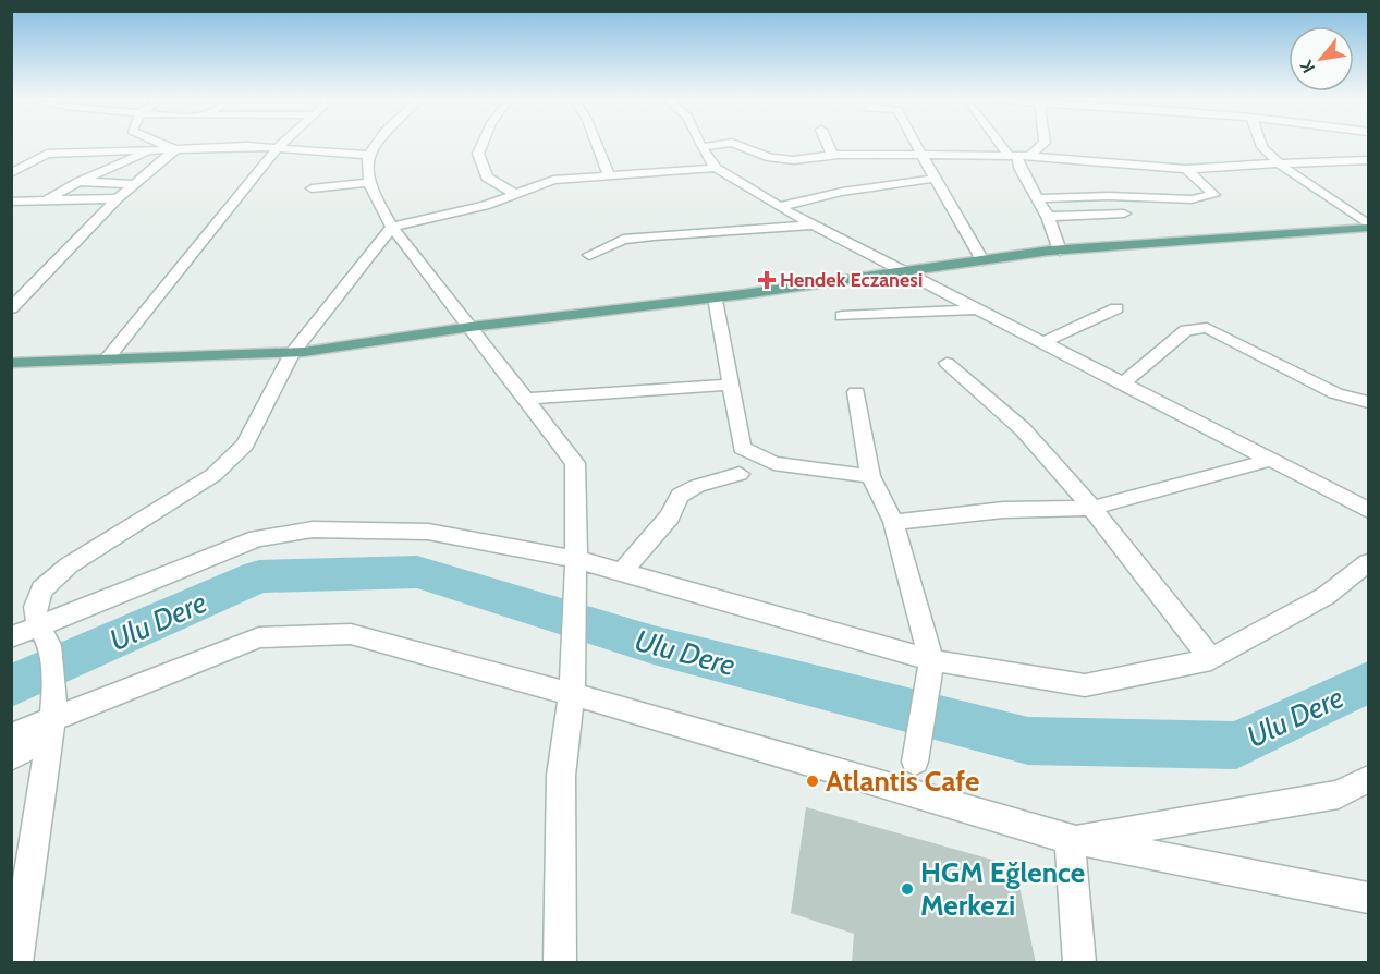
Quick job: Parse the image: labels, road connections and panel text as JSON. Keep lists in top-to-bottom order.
{
  "water": ["Ulu Dere"],
  "places": {
    "health": ["Hendek Eczanesi"],
    "other": ["Atlantis Cafe", "HGM Eğlence Merkezi"]
  },
  "north": "bottom left"
}
